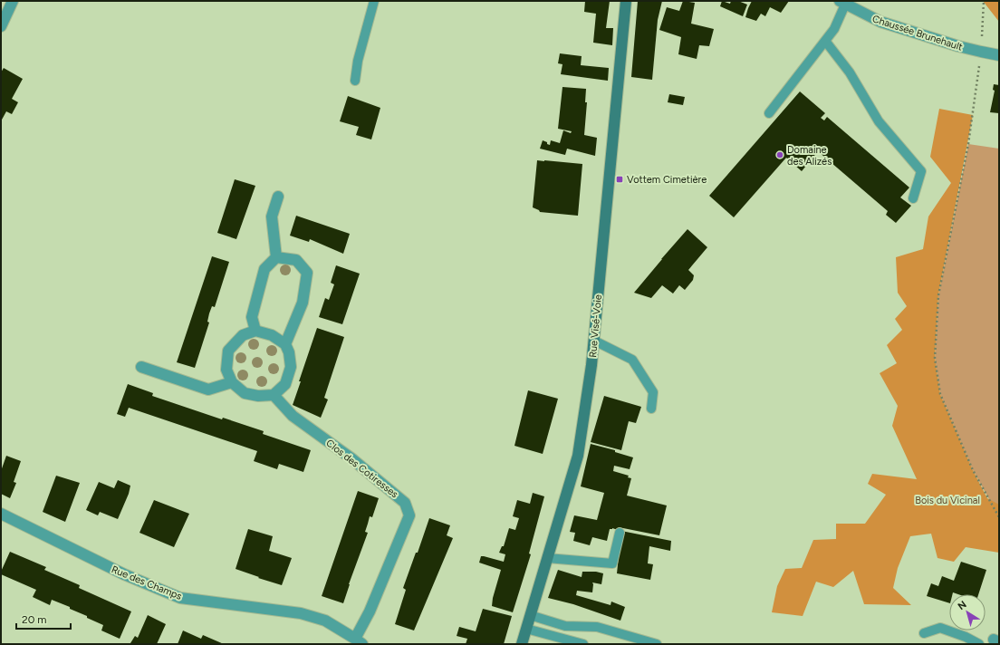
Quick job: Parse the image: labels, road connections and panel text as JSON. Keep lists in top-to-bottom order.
{
  "streets": {
    "street": [
      "Chaussée Brunehault",
      "Rue Visé-Voie",
      "Clos des Cotiresses",
      "Rue des Champs"
    ]
  },
  "crossings": [
    ["Clos des Cotiresses", "Rue des Champs"]
  ],
  "parks": ["Bois du Vicinal"],
  "places": {
    "other": ["Domaine des Alizés"],
    "transit": ["Vottem Cimetière"]
  },
  "scale_bar": "20 m",
  "north": "top left"
}
